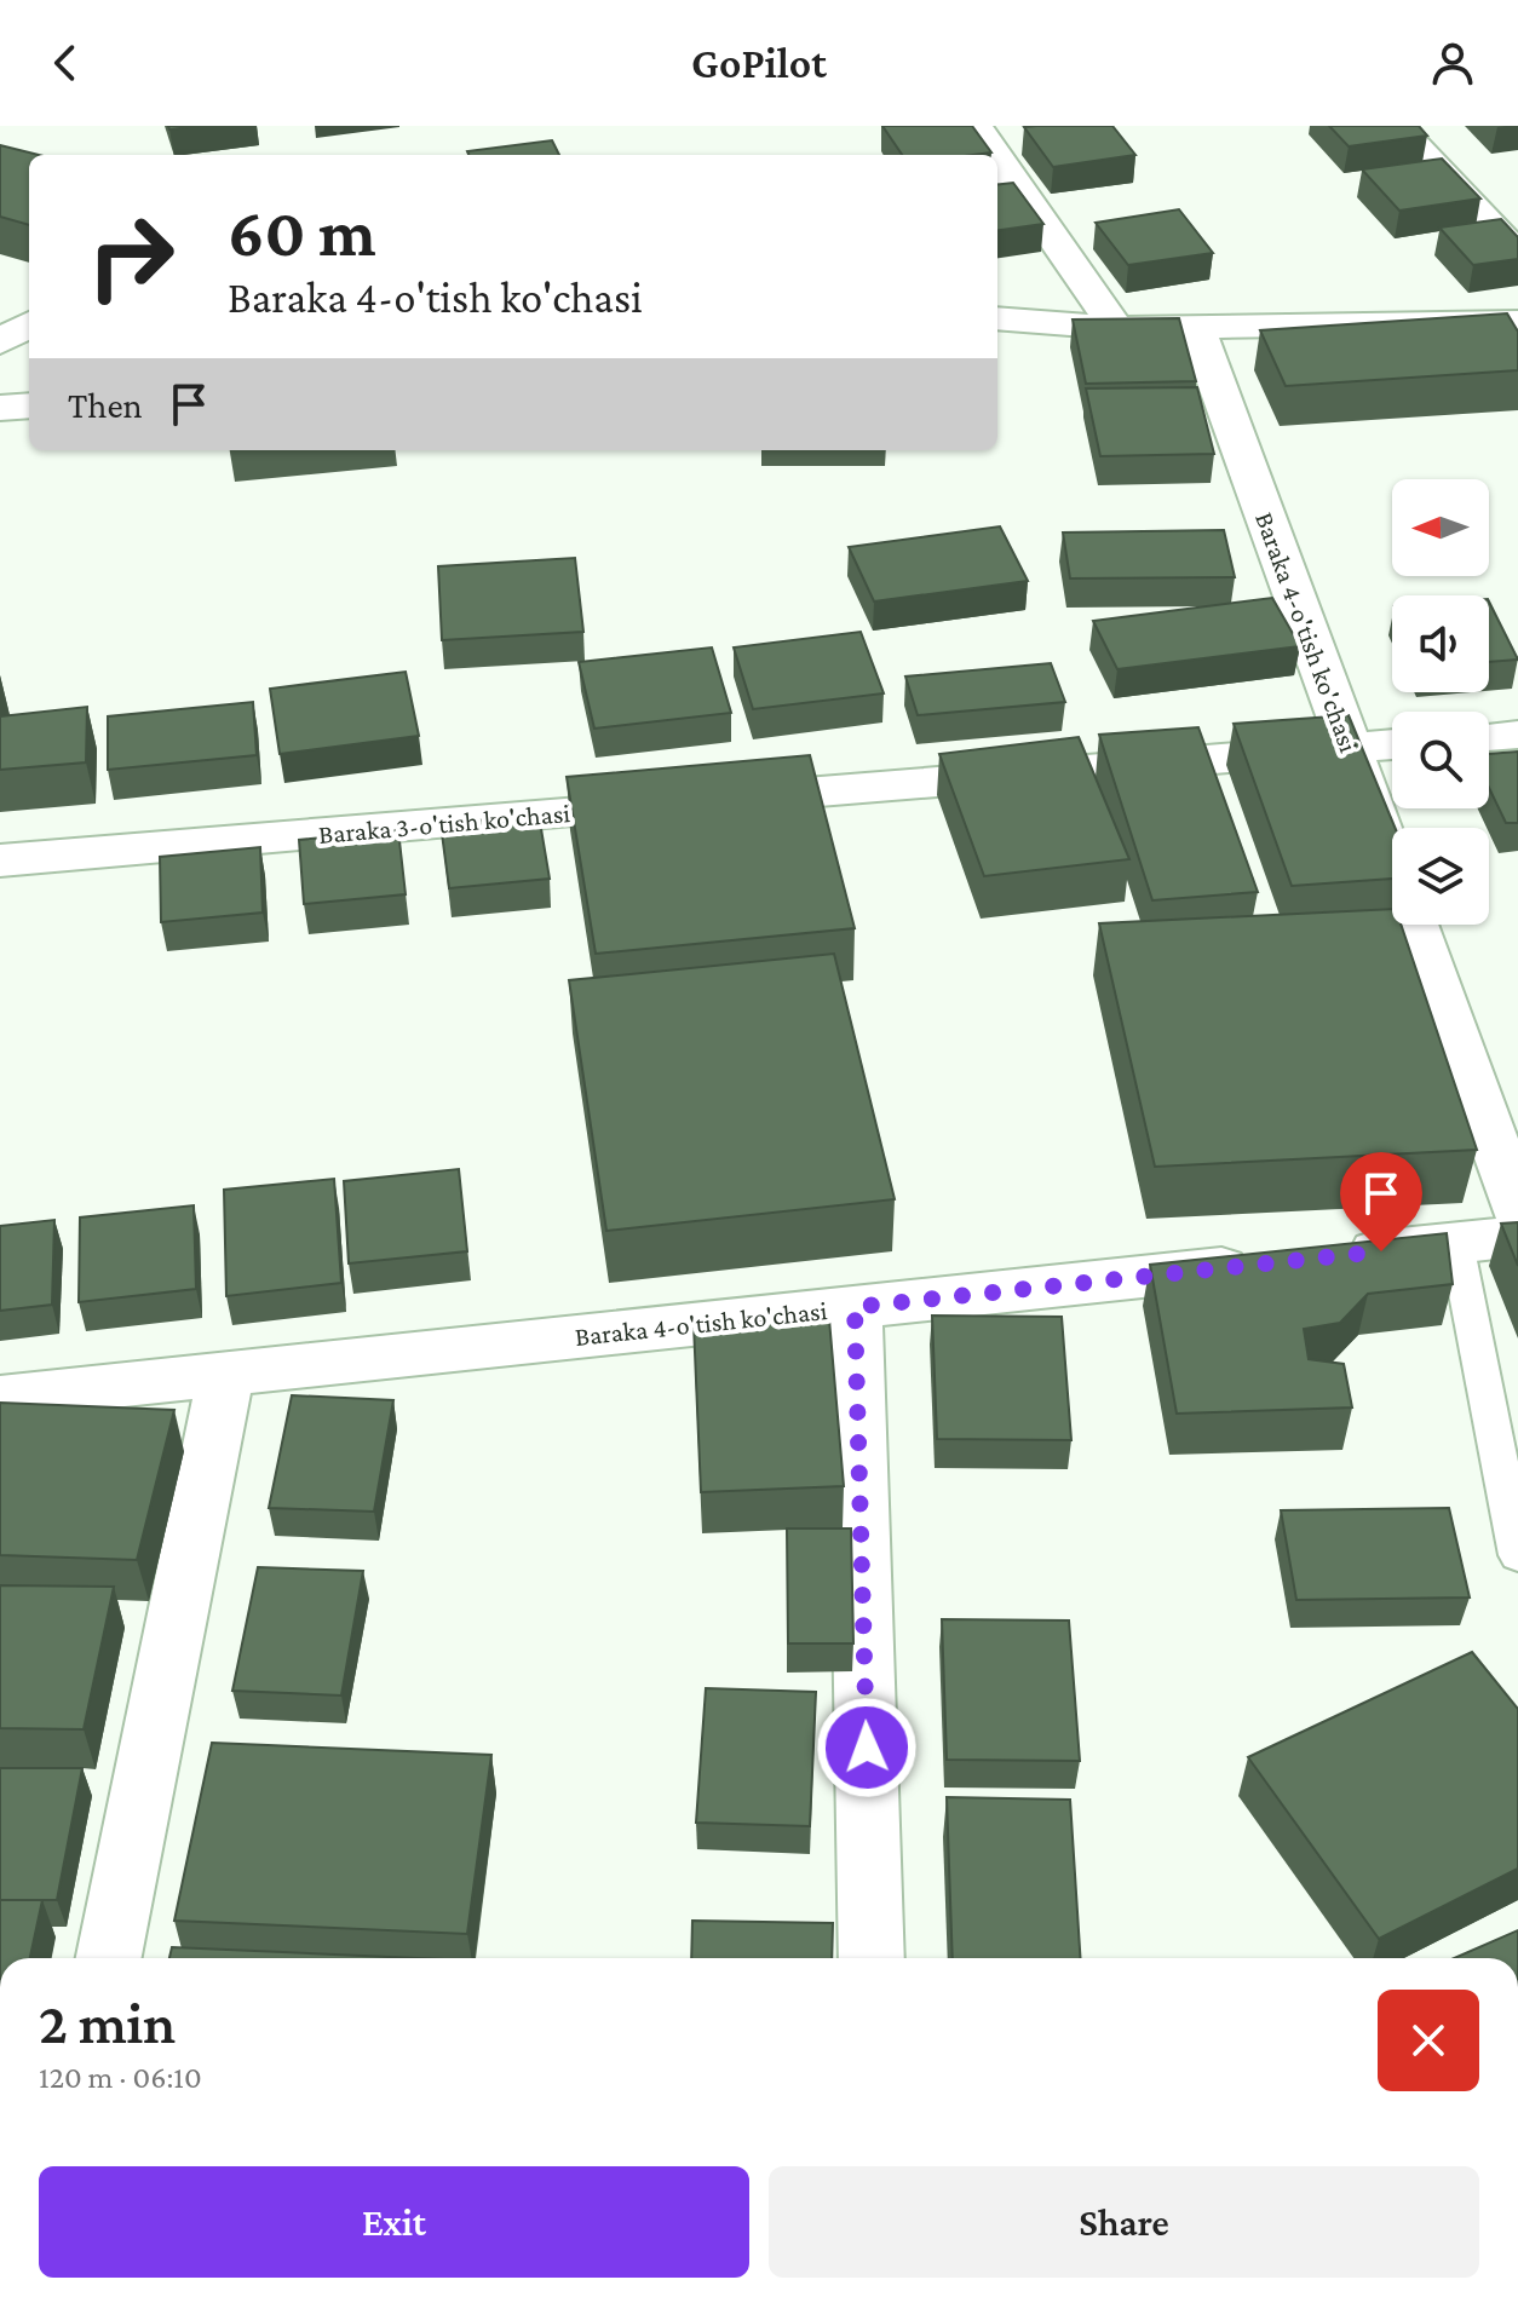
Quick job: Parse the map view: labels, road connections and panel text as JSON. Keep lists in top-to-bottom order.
{
  "streets": {
    "street": ["Baraka 4-o'tish ko'chasi", "Baraka 3-o'tish ko'chasi"]
  },
  "crossings": [
    ["Baraka 4-o'tish ko'chasi", "Baraka 3-o'tish ko'chasi"]
  ],
  "north": "left",
  "page": {
    "header": "GoPilot",
    "turn": ["60 m", "Baraka 4-o'tish ko'chasi"],
    "then": "Then",
    "heading": ["2 min", "120 m · 06:10"],
    "buttons": ["Exit", "Share"]
  }
}
